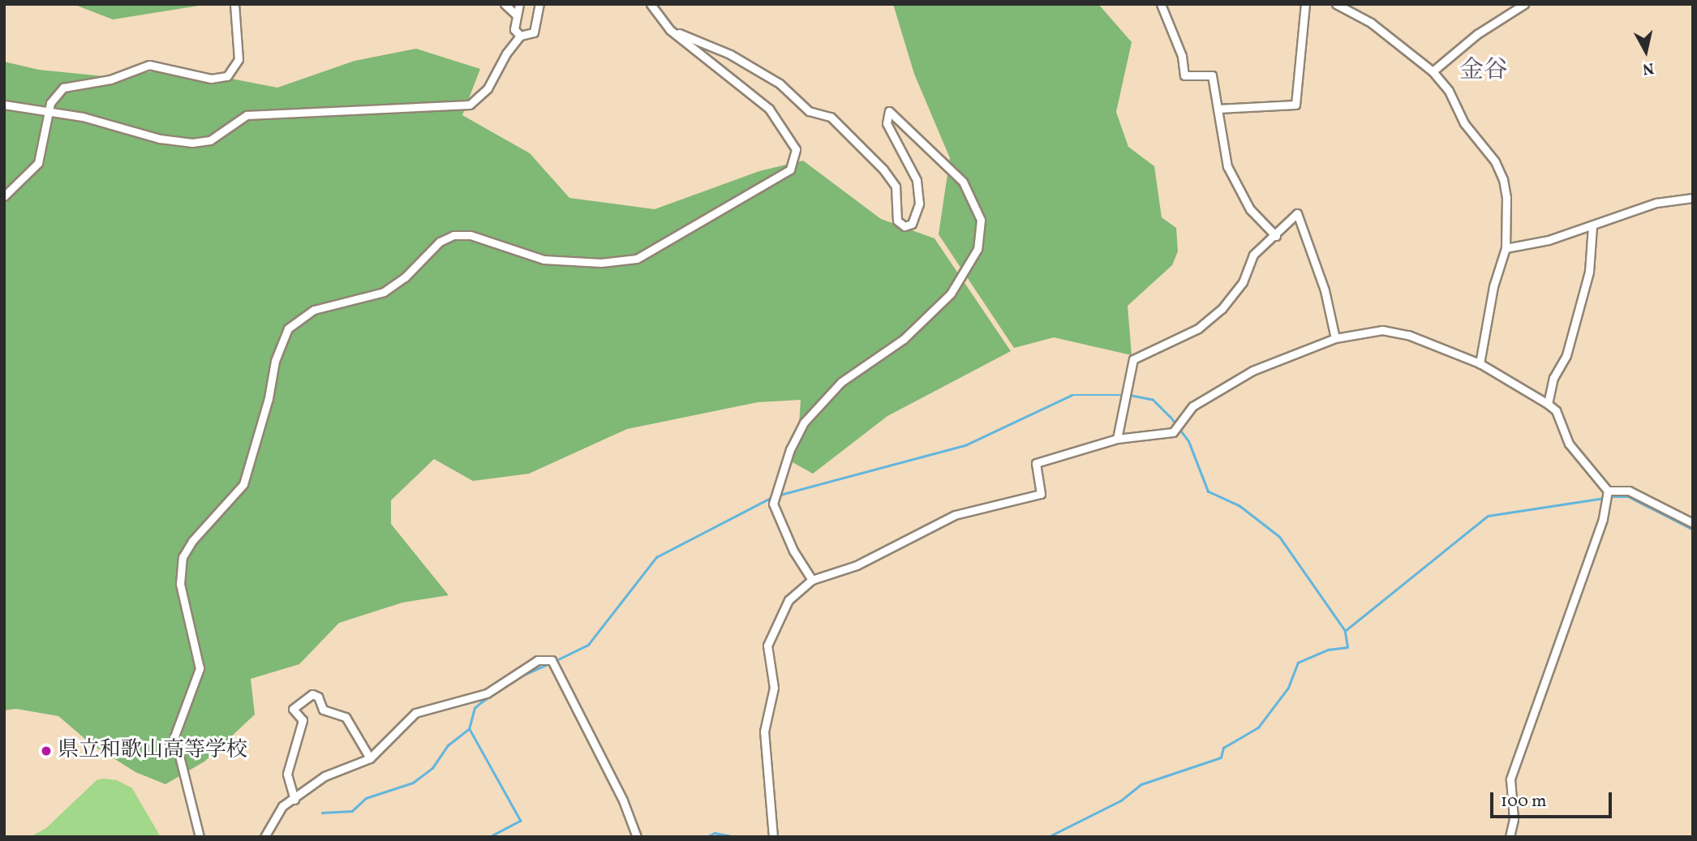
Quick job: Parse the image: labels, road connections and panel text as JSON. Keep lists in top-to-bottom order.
{
  "districts": ["金谷"],
  "places": ["県立和歌山高等学校"],
  "scale_bar": "100 m",
  "north": "bottom"
}
